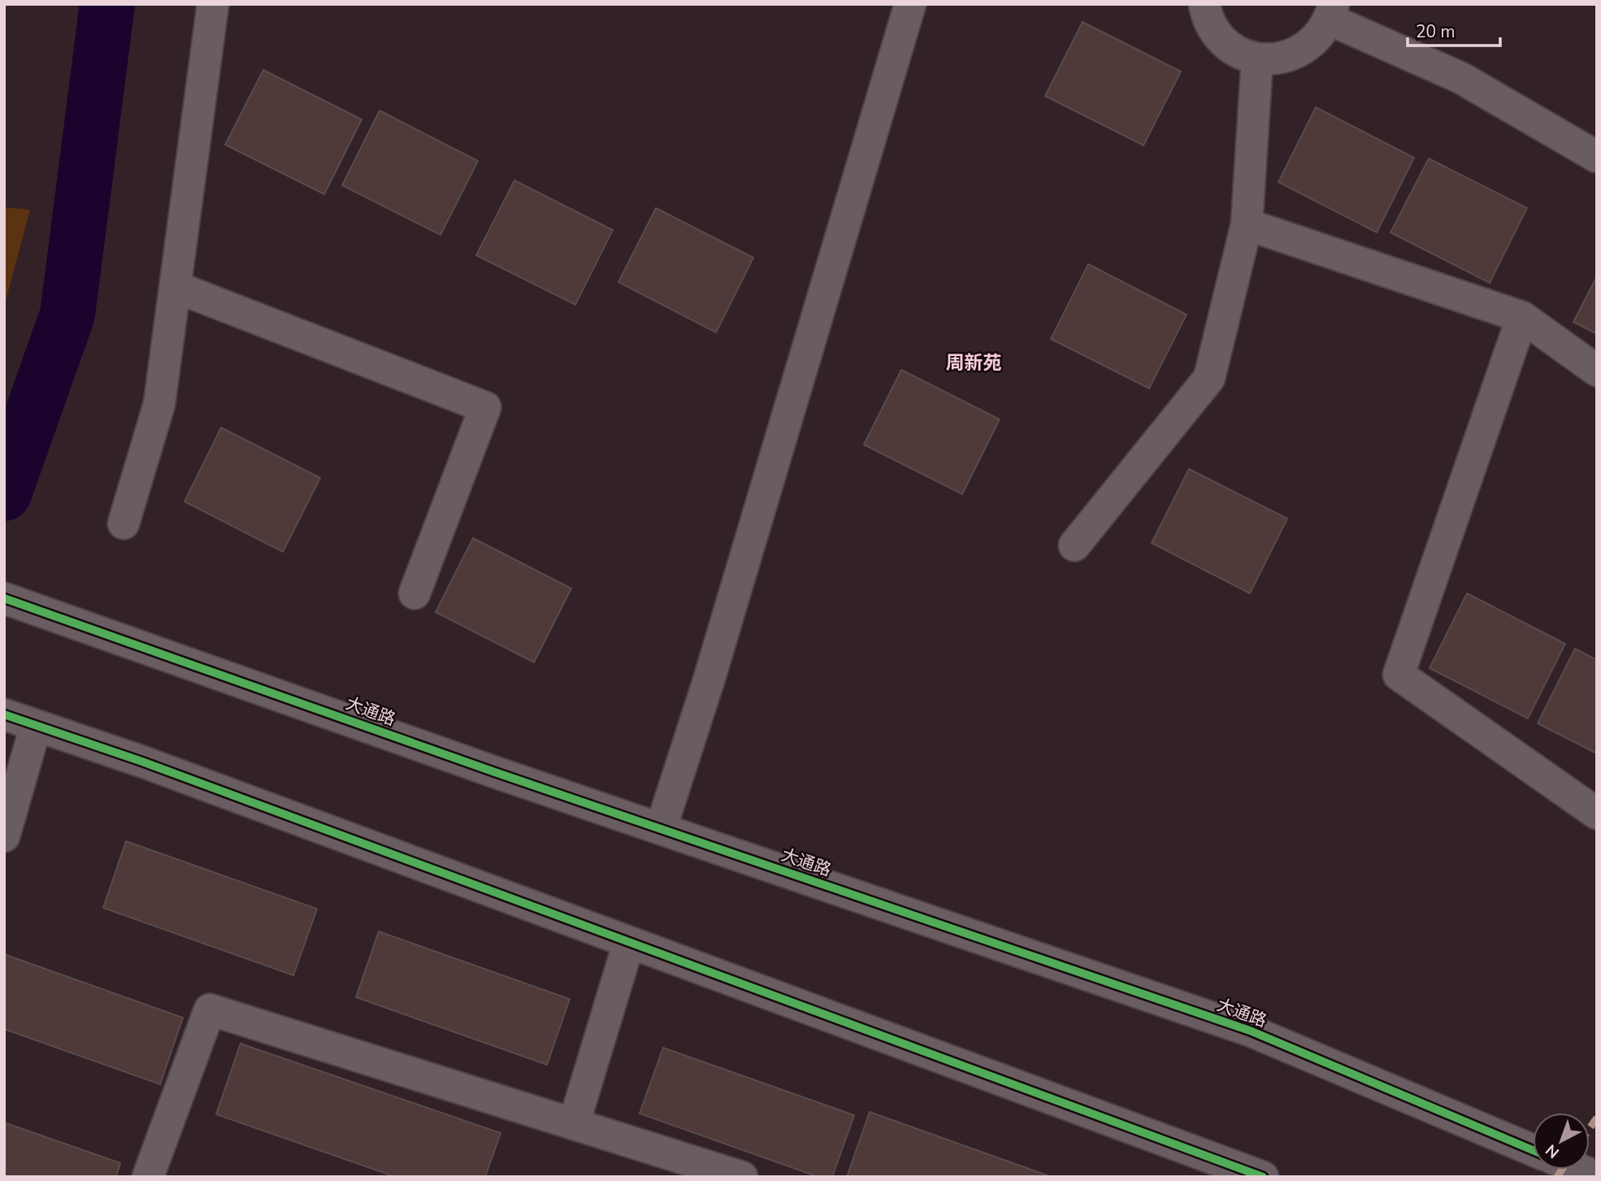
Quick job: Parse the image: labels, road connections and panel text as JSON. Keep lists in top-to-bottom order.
{
  "streets": {
    "street": ["大通路"]
  },
  "districts": ["周新苑"],
  "scale_bar": "20 m",
  "north": "bottom left"
}
